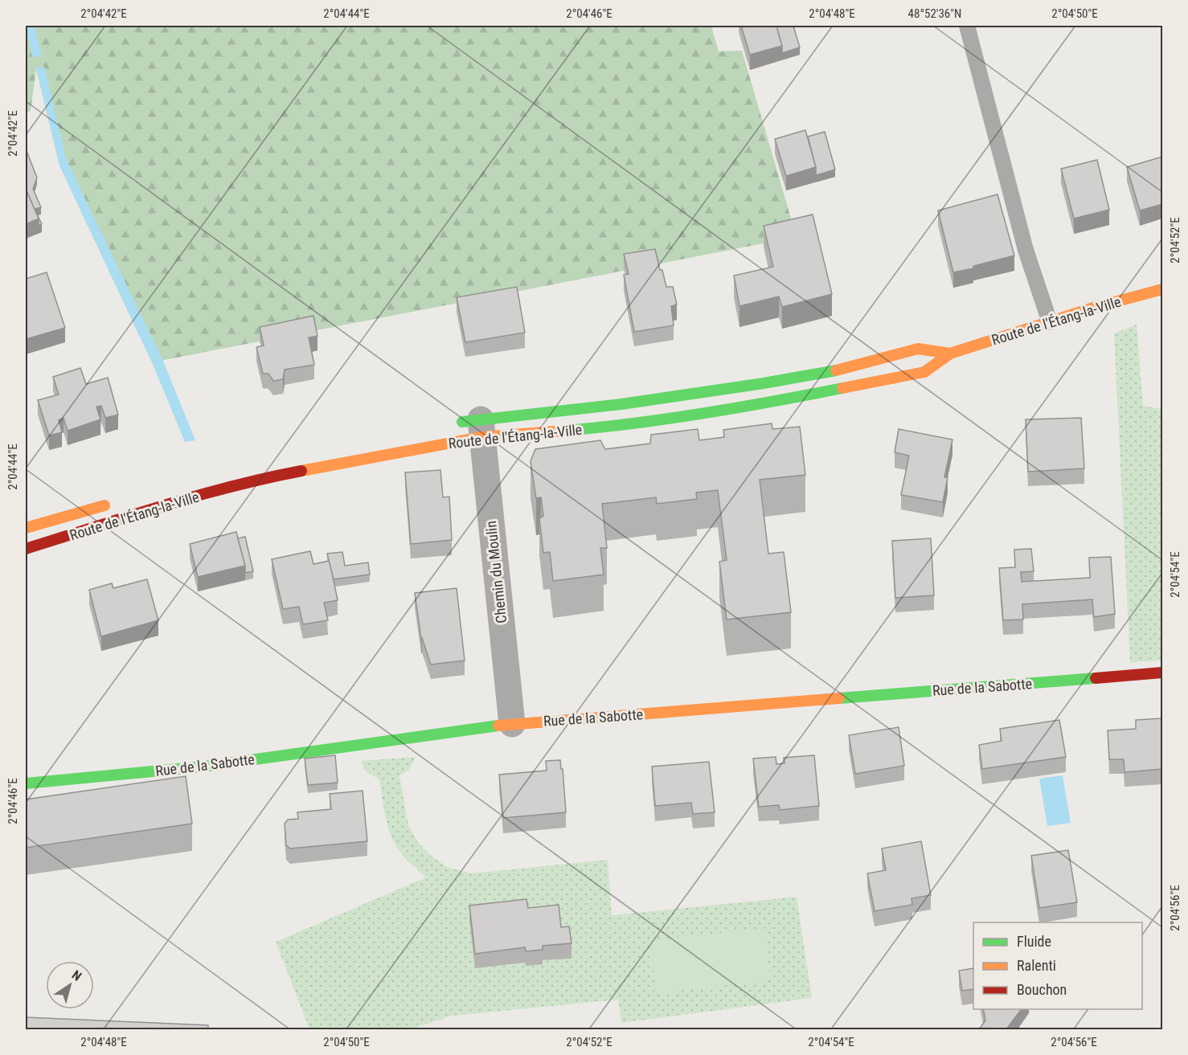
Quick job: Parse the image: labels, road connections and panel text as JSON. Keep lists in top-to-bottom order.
{
  "streets": {
    "street": ["Route de l'Étang-la-Ville", "Chemin du Moulin", "Rue de la Sabotte"]
  },
  "crossings": [
    ["Route de l'Étang-la-Ville", "Chemin du Moulin"],
    ["Chemin du Moulin", "Rue de la Sabotte"]
  ],
  "legend": ["Fluide", "Ralenti", "Bouchon"],
  "north": "top right",
  "coordinates": [
    "2°04'42\"E",
    "2°04'44\"E",
    "2°04'46\"E",
    "2°04'48\"E",
    "48°52'36\"N",
    "2°04'50\"E",
    "2°04'52\"E",
    "2°04'54\"E",
    "2°04'56\"E"
  ]
}
